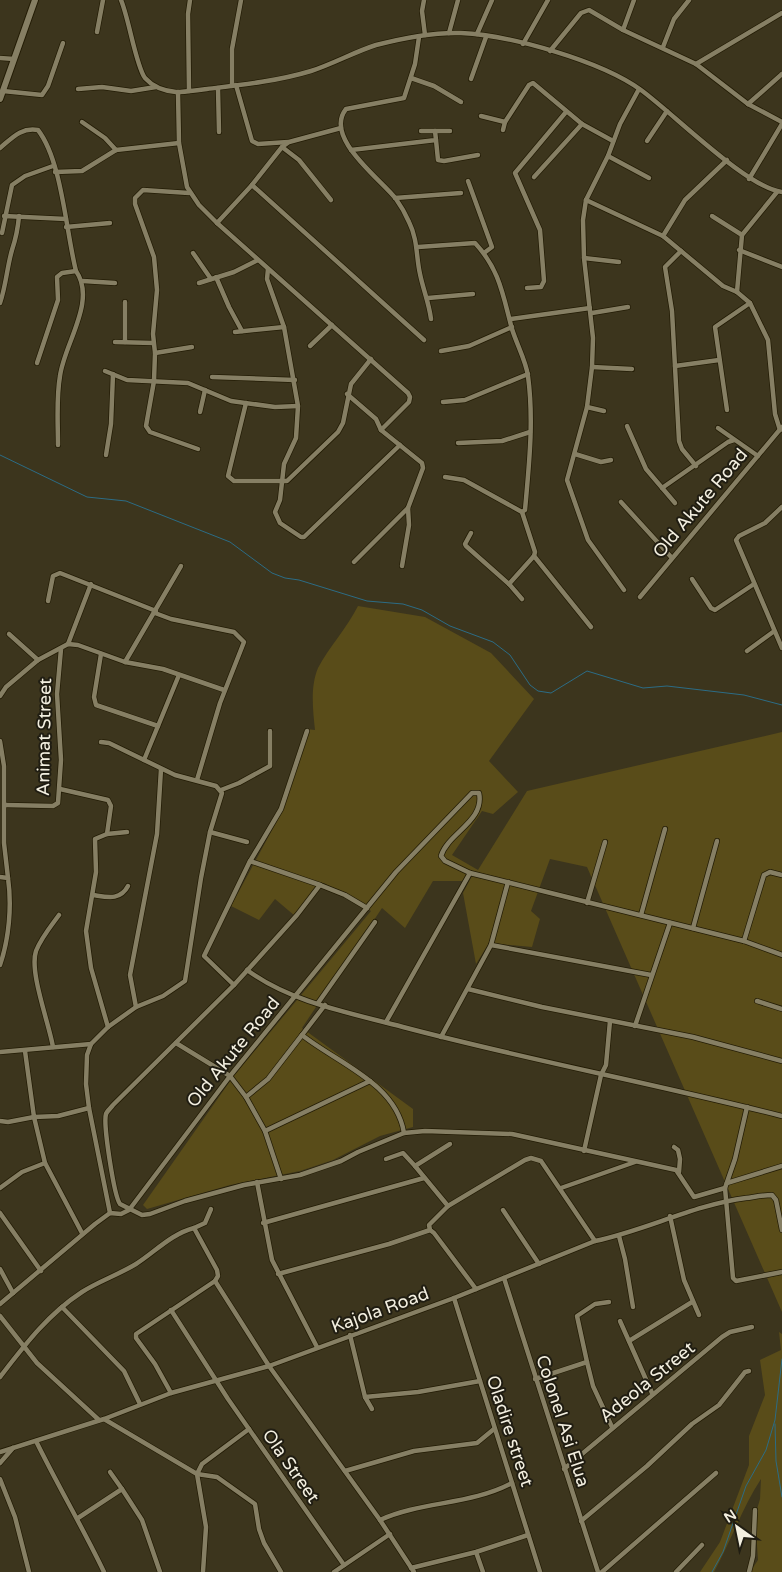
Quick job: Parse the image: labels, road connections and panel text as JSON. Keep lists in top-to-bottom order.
{
  "streets": {
    "street": [
      "Old Akute Road",
      "Animat Street",
      "Kajola Road",
      "Adeola Street",
      "Colonel Asi Elua",
      "Oladire street",
      "Ola Street"
    ]
  },
  "crossings": [
    ["Kajola Road", "Colonel Asi Elua"],
    ["Kajola Road", "Oladire street"],
    ["Kajola Road", "Ola Street"],
    ["Adeola Street", "Colonel Asi Elua"]
  ],
  "north": "top left"
}
